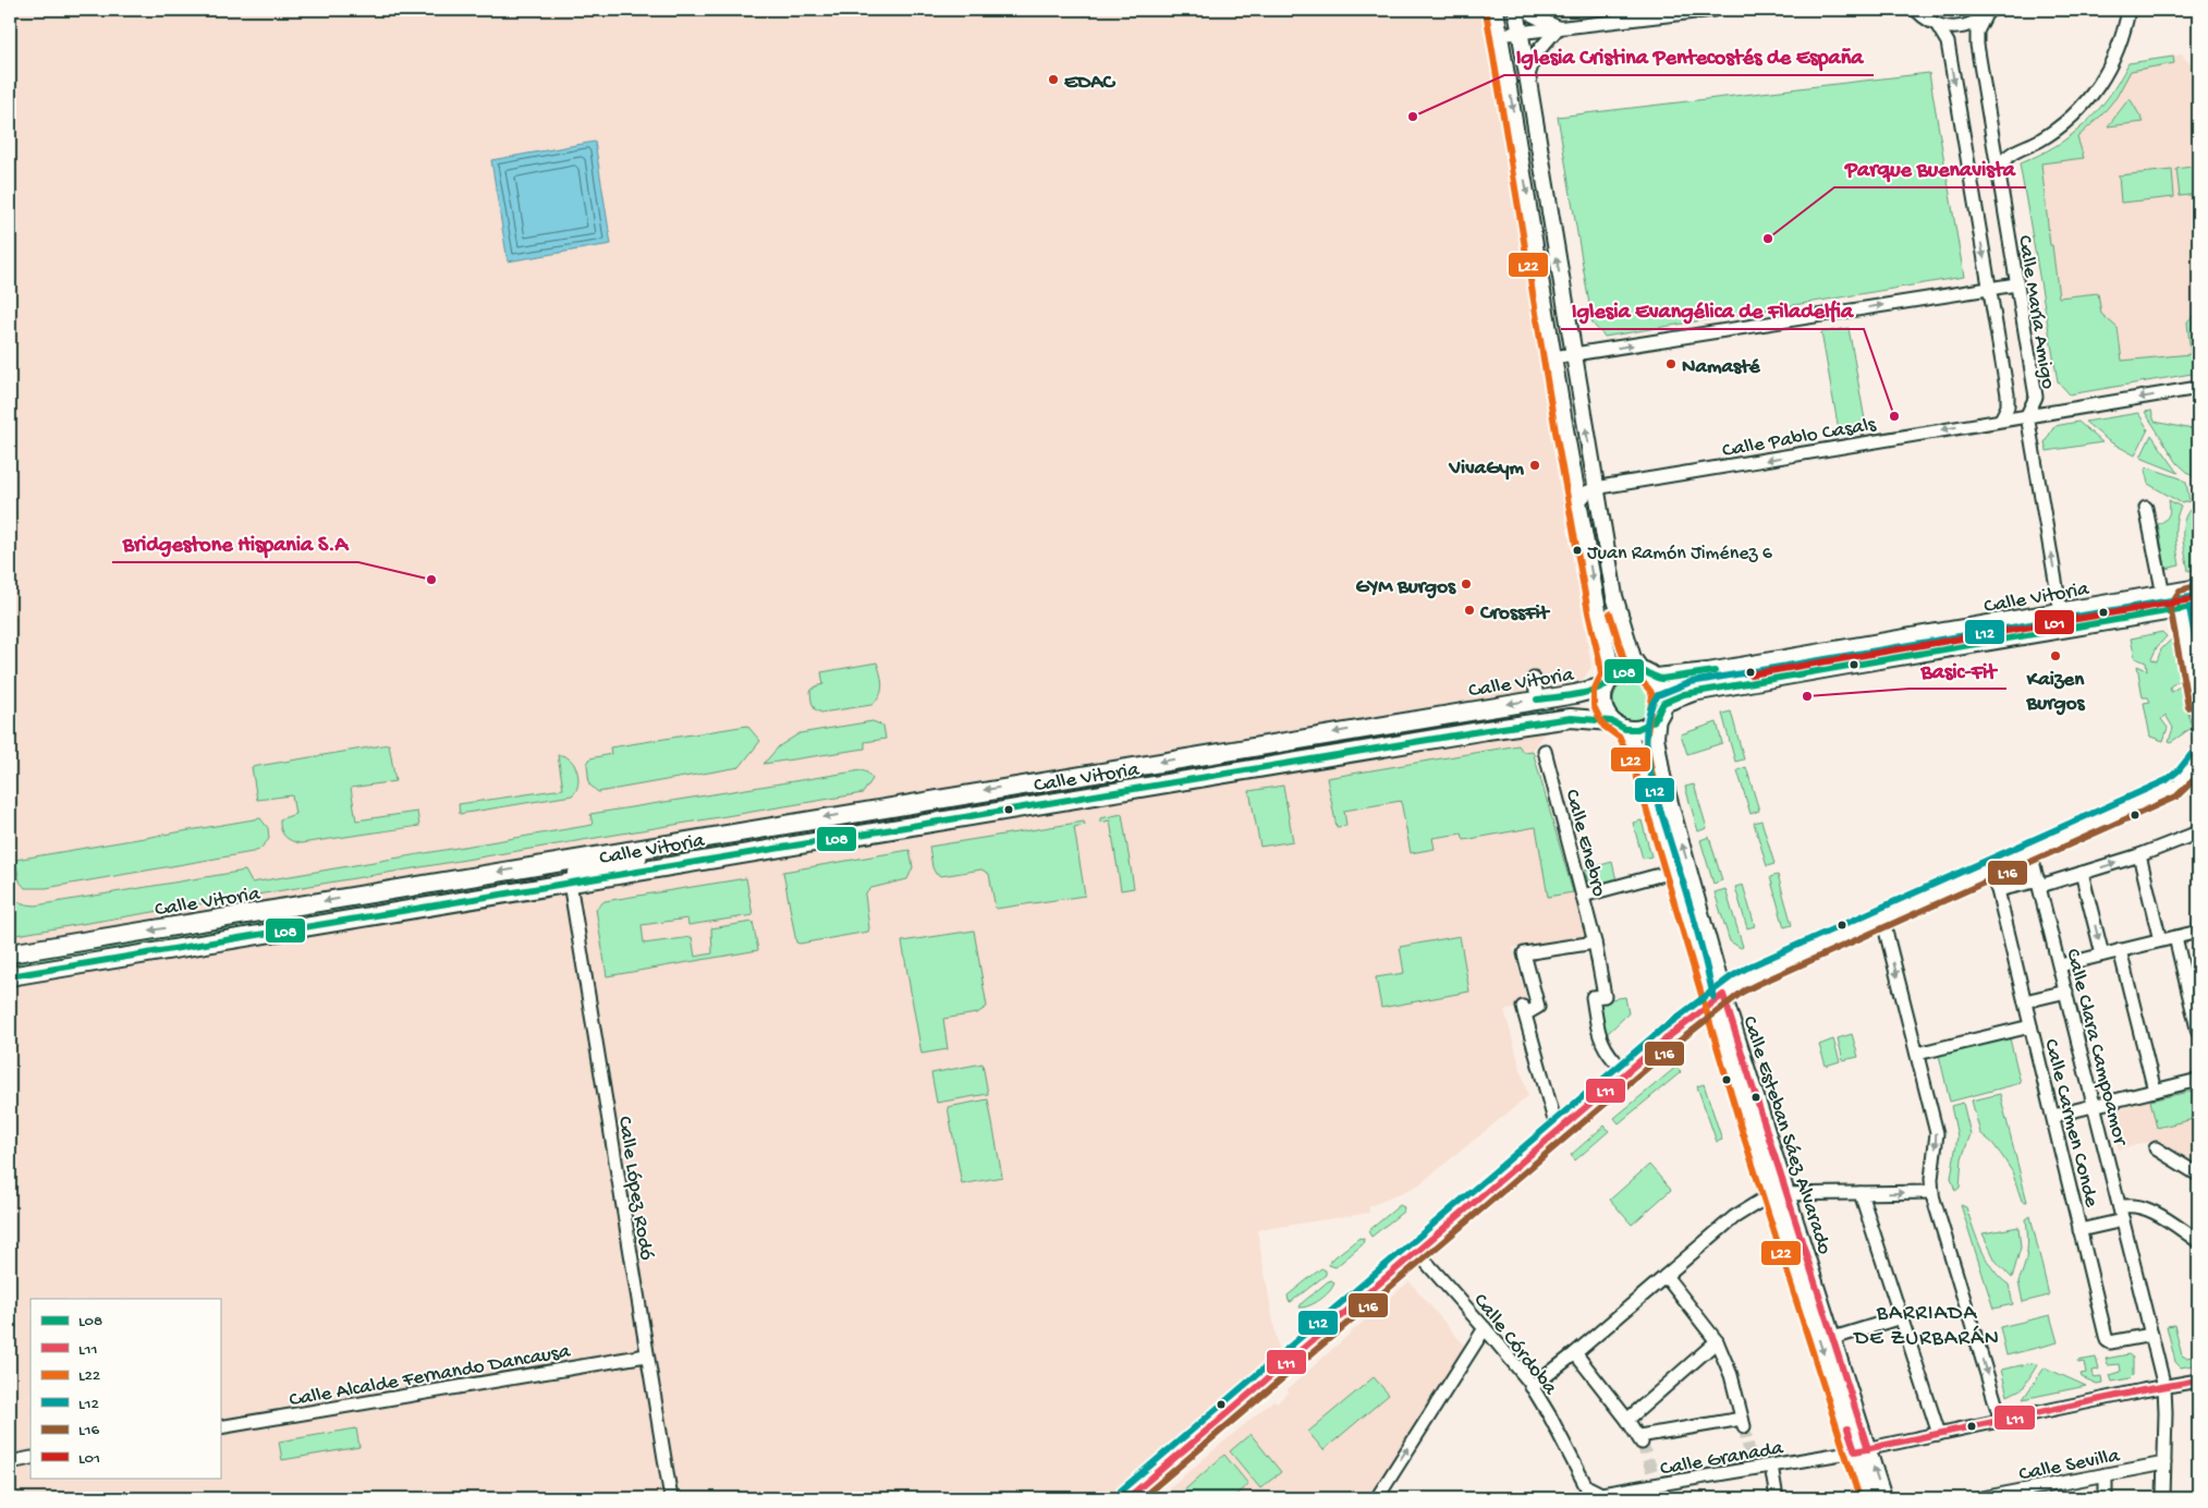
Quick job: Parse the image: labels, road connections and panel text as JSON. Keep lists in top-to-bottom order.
{
  "streets": {
    "highway": ["Calle Vitoria"],
    "main road": ["Calle Esteban Sáez Alvarado"],
    "street": [
      "Calle María Amigo",
      "Calle Pablo Casals",
      "Calle Enebro",
      "Calle Clara Campoamor",
      "Calle Carmen Conde",
      "Calle López Rodó",
      "Calle Córdoba",
      "Calle Alcalde Fernando Dancausa",
      "Calle Granada",
      "Calle Sevilla"
    ]
  },
  "crossings": [
    ["Calle María Amigo", "Calle Pablo Casals"],
    ["Calle María Amigo", "Calle Vitoria"],
    ["Calle Vitoria", "Calle Esteban Sáez Alvarado"],
    ["Calle Vitoria", "Calle López Rodó"],
    ["Calle Clara Campoamor", "Calle Carmen Conde"],
    ["Calle Clara Campoamor", "Calle Granada"],
    ["Calle Clara Campoamor", "Calle Sevilla"],
    ["Calle Esteban Sáez Alvarado", "Calle Granada"],
    ["Calle López Rodó", "Calle Alcalde Fernando Dancausa"],
    ["Calle Córdoba", "Calle Granada"]
  ],
  "one_way": ["Calle Pablo Casals"],
  "districts": ["BARRIADA DE ZURBARÁN"],
  "places": [
    "EDAC",
    "Iglesia Cristina Pentecostés de España",
    "Parque Buenavista",
    "Namasté",
    "Iglesia Evangélica de Filadelfia",
    "VivaGym",
    "Juan Ramón Jiménez 6",
    "Bridgestone Hispania S.A",
    "GYM Burgos",
    "CrossFit",
    "Kaizen Burgos",
    "Basic-Fit"
  ],
  "lines": [
    "transit line L22",
    "transit line L16",
    "transit line L12",
    "transit line L01",
    "transit line L08",
    "transit line L11"
  ],
  "legend": [
    "L08",
    "L11",
    "L22",
    "L12",
    "L16",
    "L01"
  ]
}
